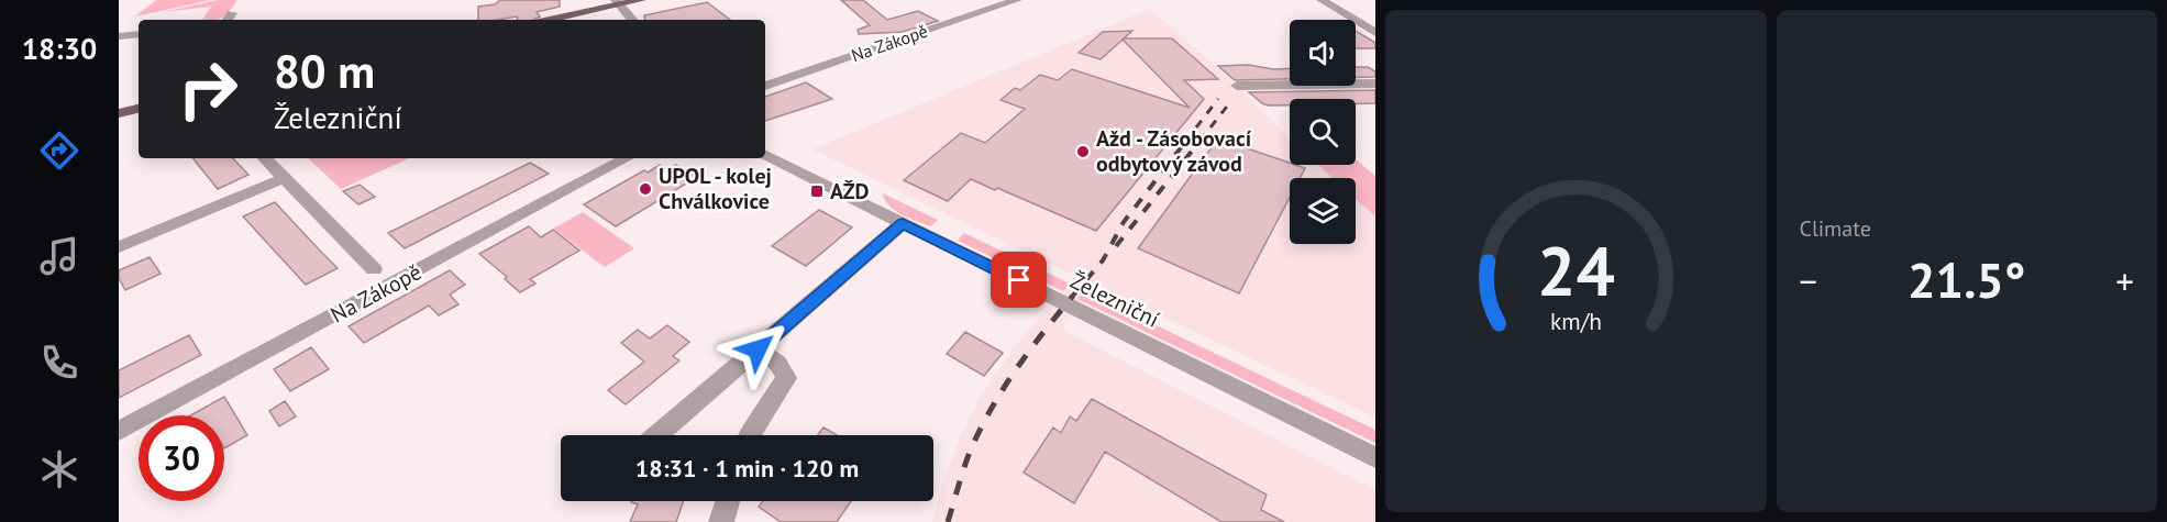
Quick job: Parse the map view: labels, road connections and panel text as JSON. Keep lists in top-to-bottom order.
{
  "streets": {
    "street": ["Na Zákopě", "Železniční"]
  },
  "places": {
    "other": ["Ažd - Zásobovací odbytový závod", "UPOL - kolej Chválkovice"],
    "transit": ["AŽD"]
  },
  "page": {
    "tabs": "18:30",
    "tile": "Climate",
    "turn": ["80 m", "Železniční"],
    "heat": ["−", "21.5°", "+"],
    "limit": "30",
    "trip": "18:31 · 1 min · 120 m",
    "gauge": ["24", "km/h"]
  }
}
